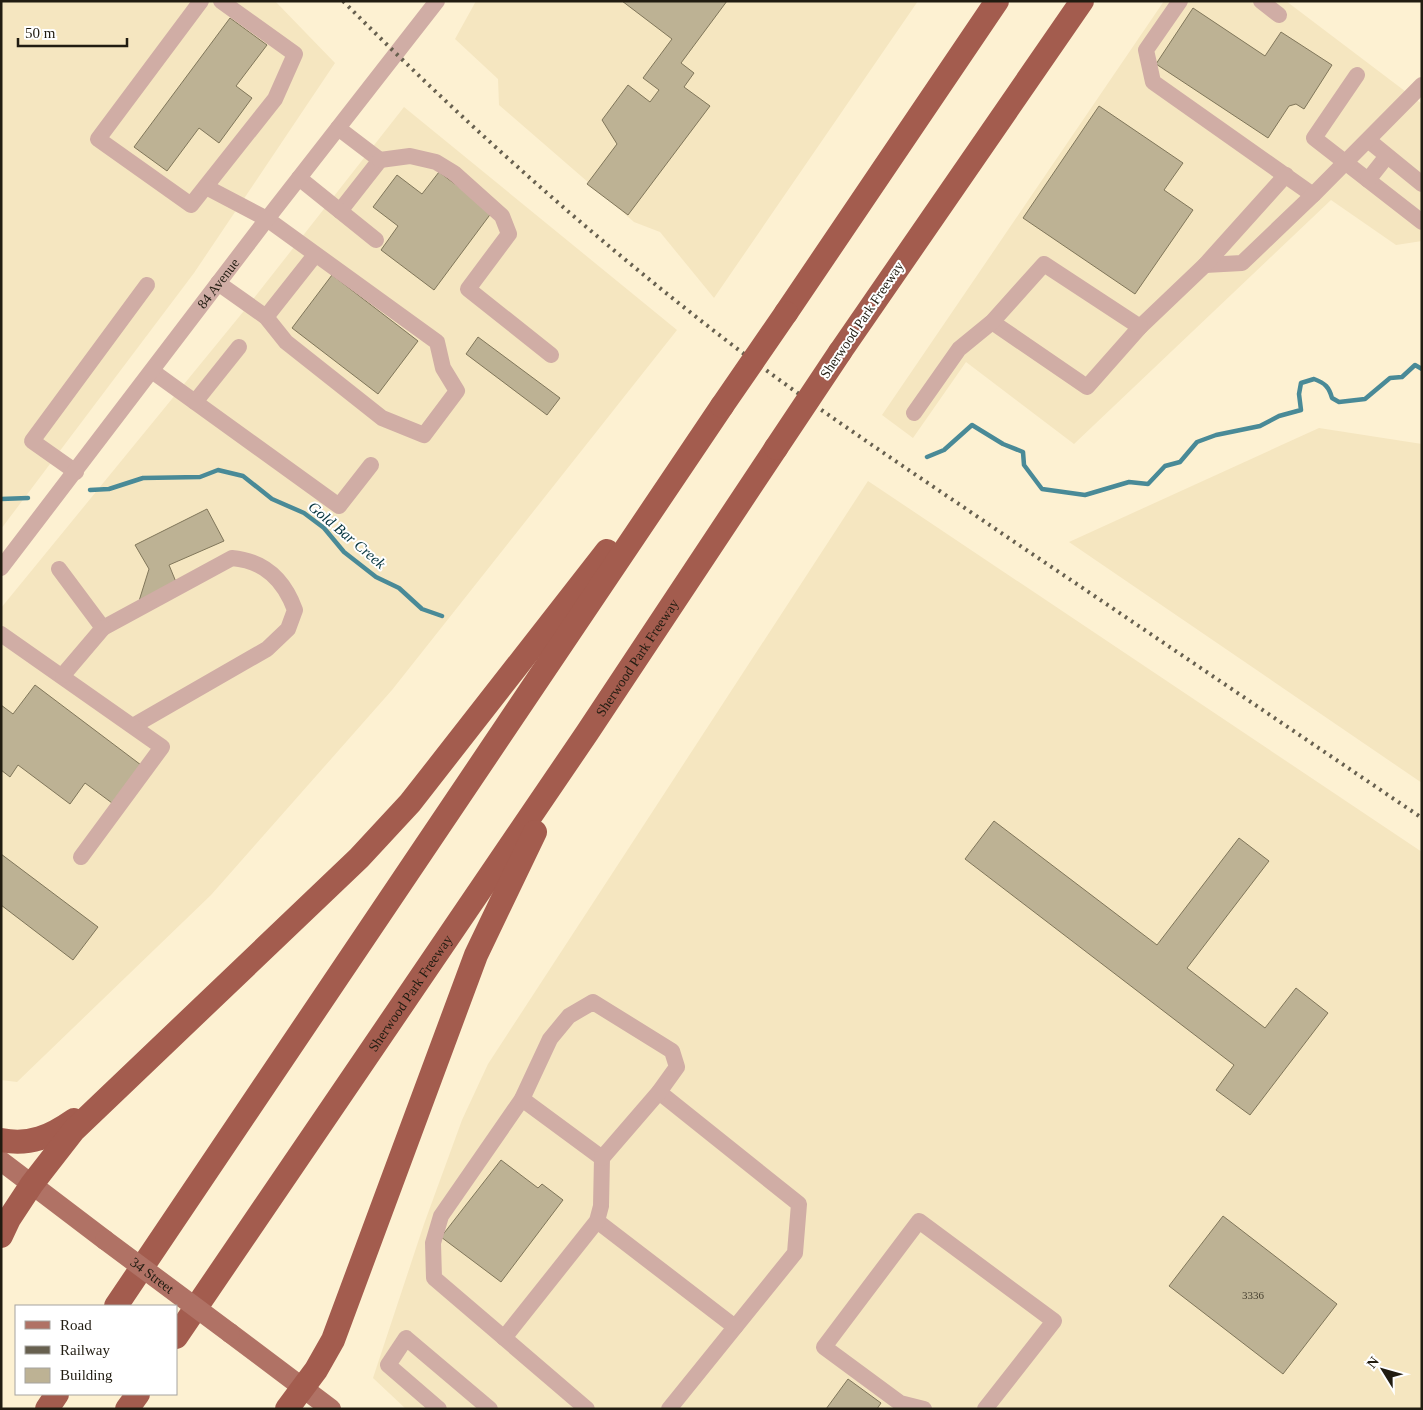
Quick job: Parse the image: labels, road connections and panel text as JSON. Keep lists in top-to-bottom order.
{
  "streets": {
    "highway": ["Sherwood Park Freeway"],
    "main road": ["34 Street"],
    "street": ["84 Avenue"]
  },
  "water": ["Gold Bar Creek"],
  "house_numbers": ["3336"],
  "legend": ["Road", "Railway", "Building"],
  "scale_bar": "50 m",
  "north": "top left"
}
